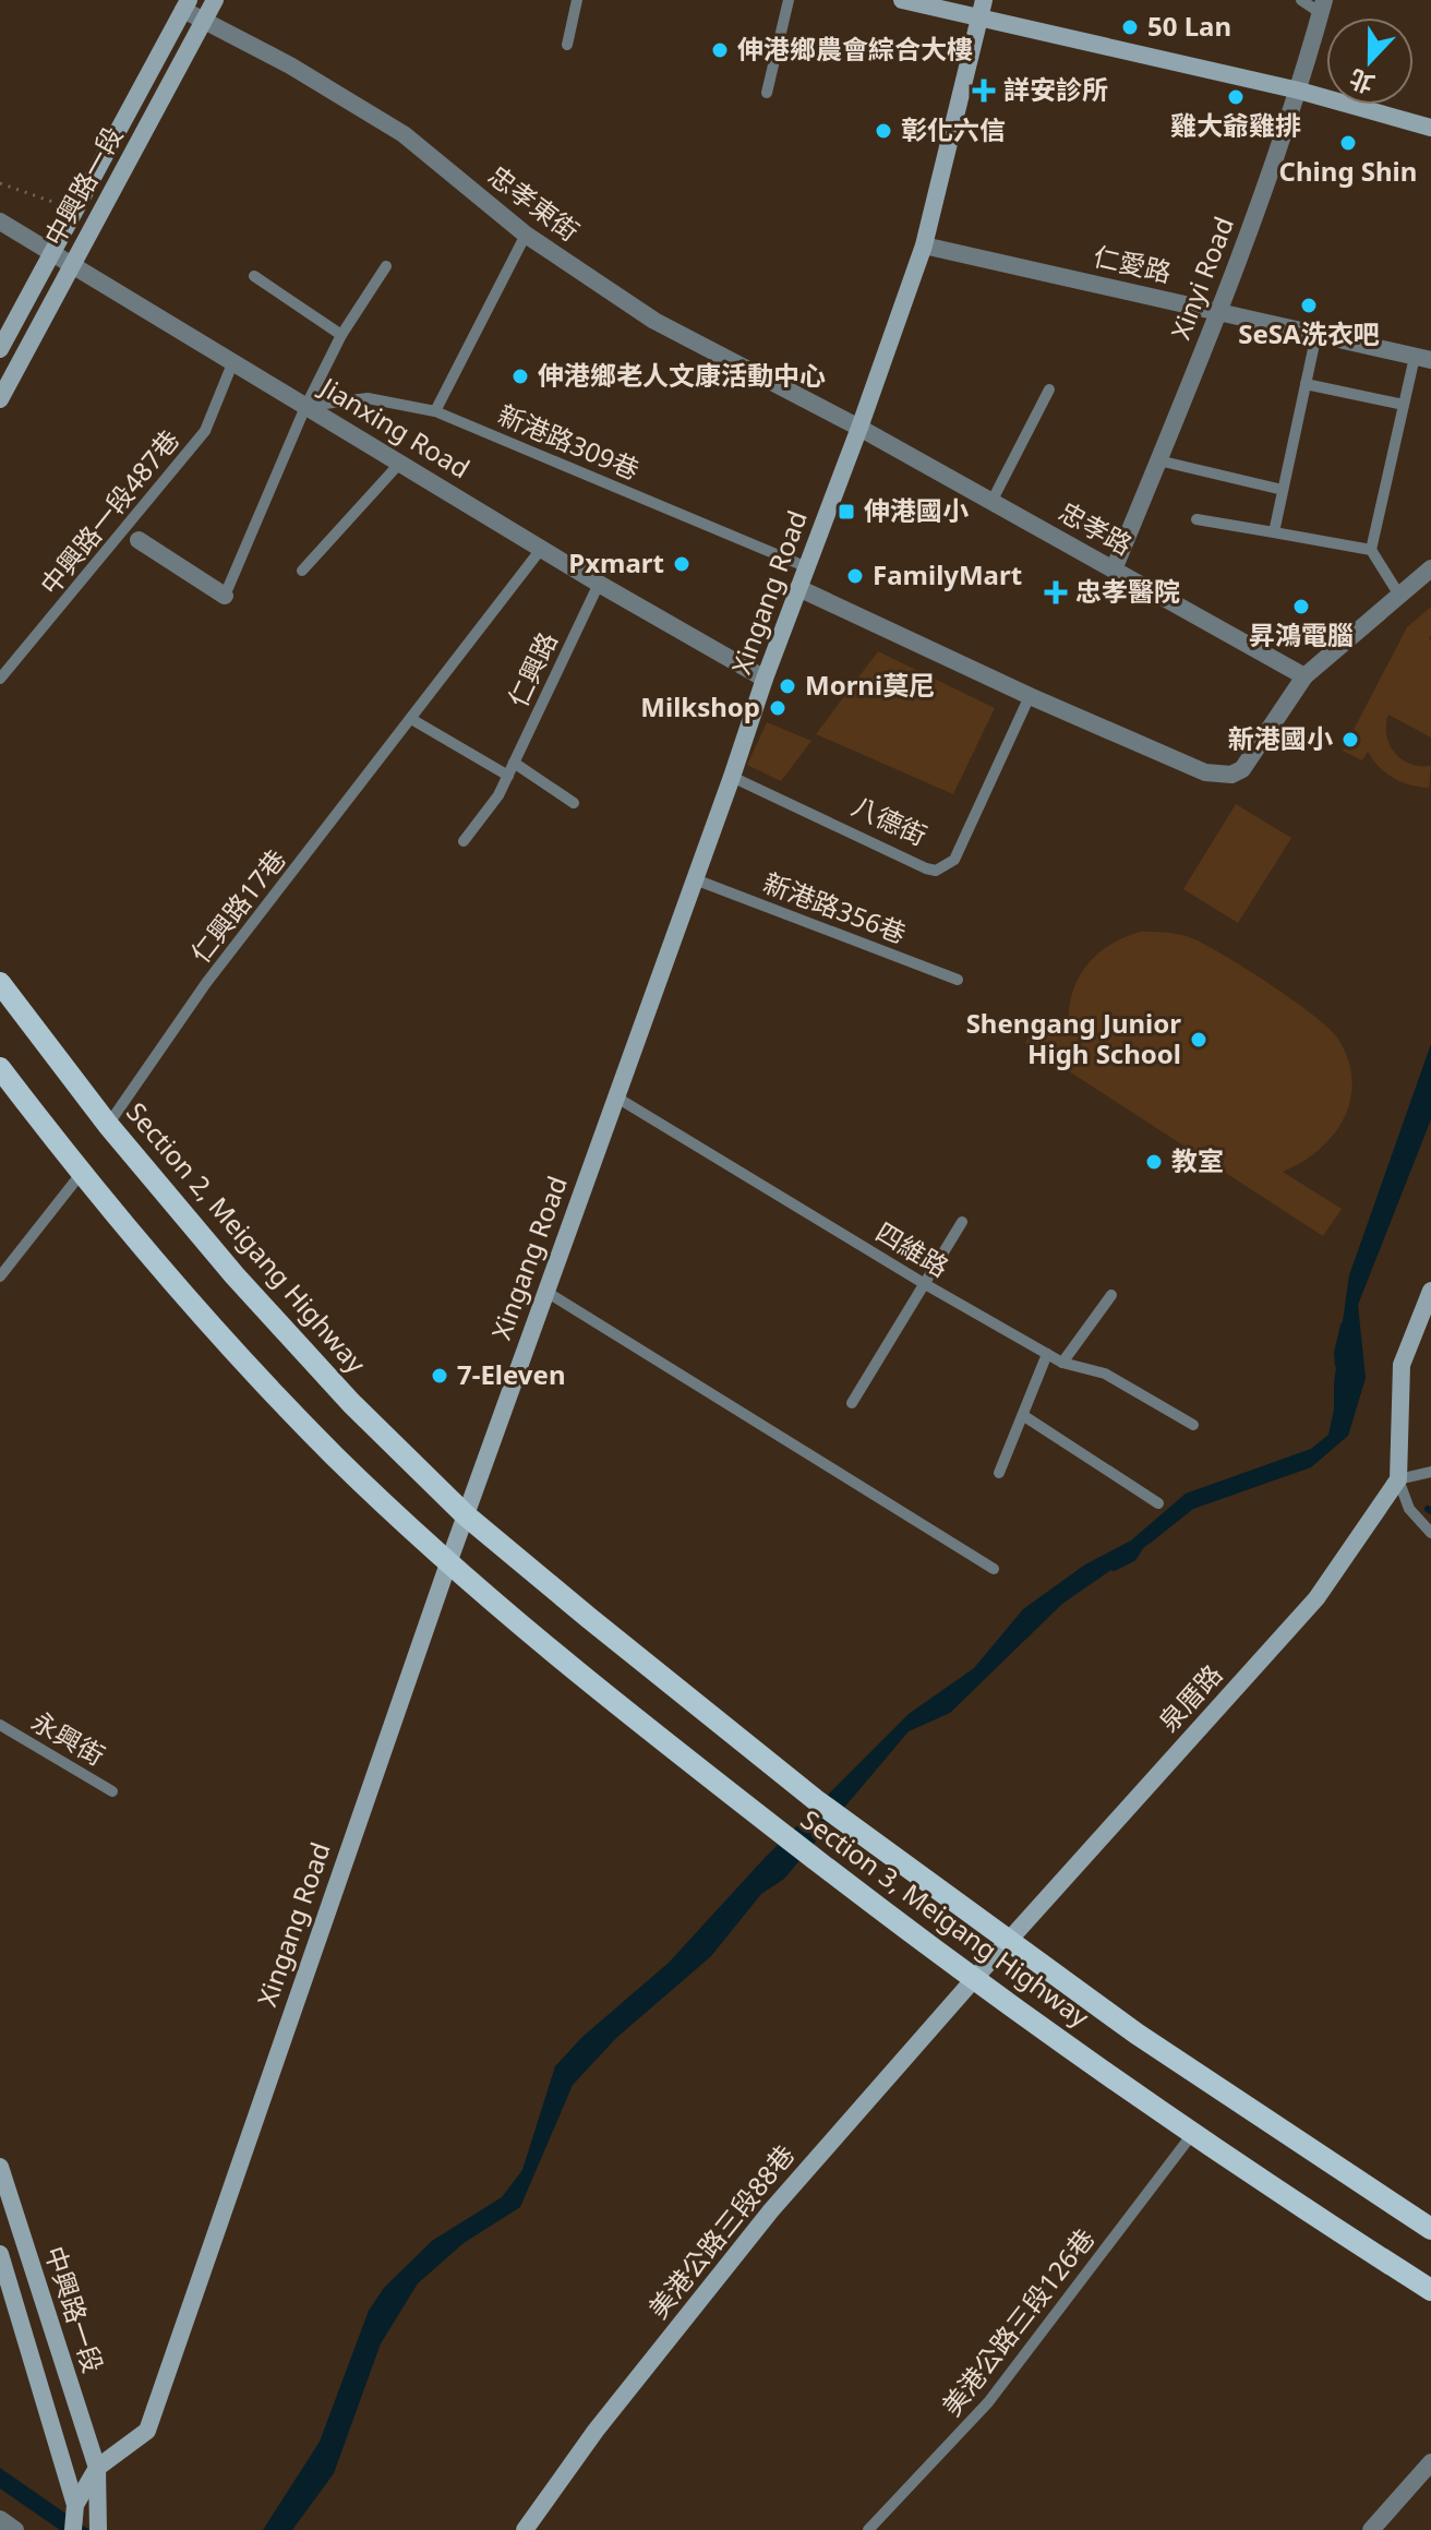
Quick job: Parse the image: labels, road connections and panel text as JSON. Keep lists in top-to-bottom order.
{
  "streets": {
    "main road": ["Section 2, Meigang Highway", "Section 3, Meigang Highway"],
    "street": [
      "中興路一段",
      "忠孝東街",
      "仁愛路",
      "Xinyi Road",
      "Jianxing Road",
      "忠孝路",
      "Xingang Road",
      "泉厝路",
      "美港公路三段88巷"
    ],
    "lane": [
      "新港路309巷",
      "中興路一段487巷",
      "仁興路",
      "八德街",
      "仁興路17巷",
      "新港路356巷",
      "四維路",
      "永興街",
      "美港公路三段126巷"
    ]
  },
  "crossings": [
    ["中興路一段", "忠孝東街"],
    ["中興路一段", "Jianxing Road"],
    ["中興路一段", "Xingang Road"],
    ["忠孝東街", "忠孝路"],
    ["忠孝東街", "Xingang Road"],
    ["仁愛路", "Xinyi Road"],
    ["仁愛路", "Xingang Road"],
    ["Xinyi Road", "忠孝路"],
    ["Jianxing Road", "新港路309巷"],
    ["Jianxing Road", "中興路一段487巷"],
    ["Jianxing Road", "Xingang Road"],
    ["Jianxing Road", "仁興路"],
    ["Jianxing Road", "仁興路17巷"],
    ["新港路309巷", "Xingang Road"],
    ["忠孝路", "Xingang Road"],
    ["Xingang Road", "八德街"],
    ["Xingang Road", "新港路356巷"],
    ["Xingang Road", "Section 2, Meigang Highway"],
    ["Xingang Road", "四維路"],
    ["Xingang Road", "Section 3, Meigang Highway"],
    ["仁興路17巷", "Section 2, Meigang Highway"],
    ["Section 2, Meigang Highway", "Section 3, Meigang Highway"],
    ["泉厝路", "Section 3, Meigang Highway"],
    ["泉厝路", "美港公路三段88巷"],
    ["Section 3, Meigang Highway", "美港公路三段88巷"],
    ["Section 3, Meigang Highway", "美港公路三段126巷"]
  ],
  "places": {
    "other": [
      "50 Lan",
      "伸港鄉農會綜合大樓",
      "雞大爺雞排",
      "彰化六信",
      "Ching Shin",
      "SeSA洗衣吧",
      "伸港鄉老人文康活動中心",
      "Pxmart",
      "FamilyMart",
      "昇鴻電腦",
      "Morni莫尼",
      "Milkshop",
      "新港國小",
      "Shengang Junior High School",
      "教室",
      "7-Eleven"
    ],
    "health": ["詳安診所", "忠孝醫院"],
    "transit": ["伸港國小"]
  },
  "north": "bottom"
}
